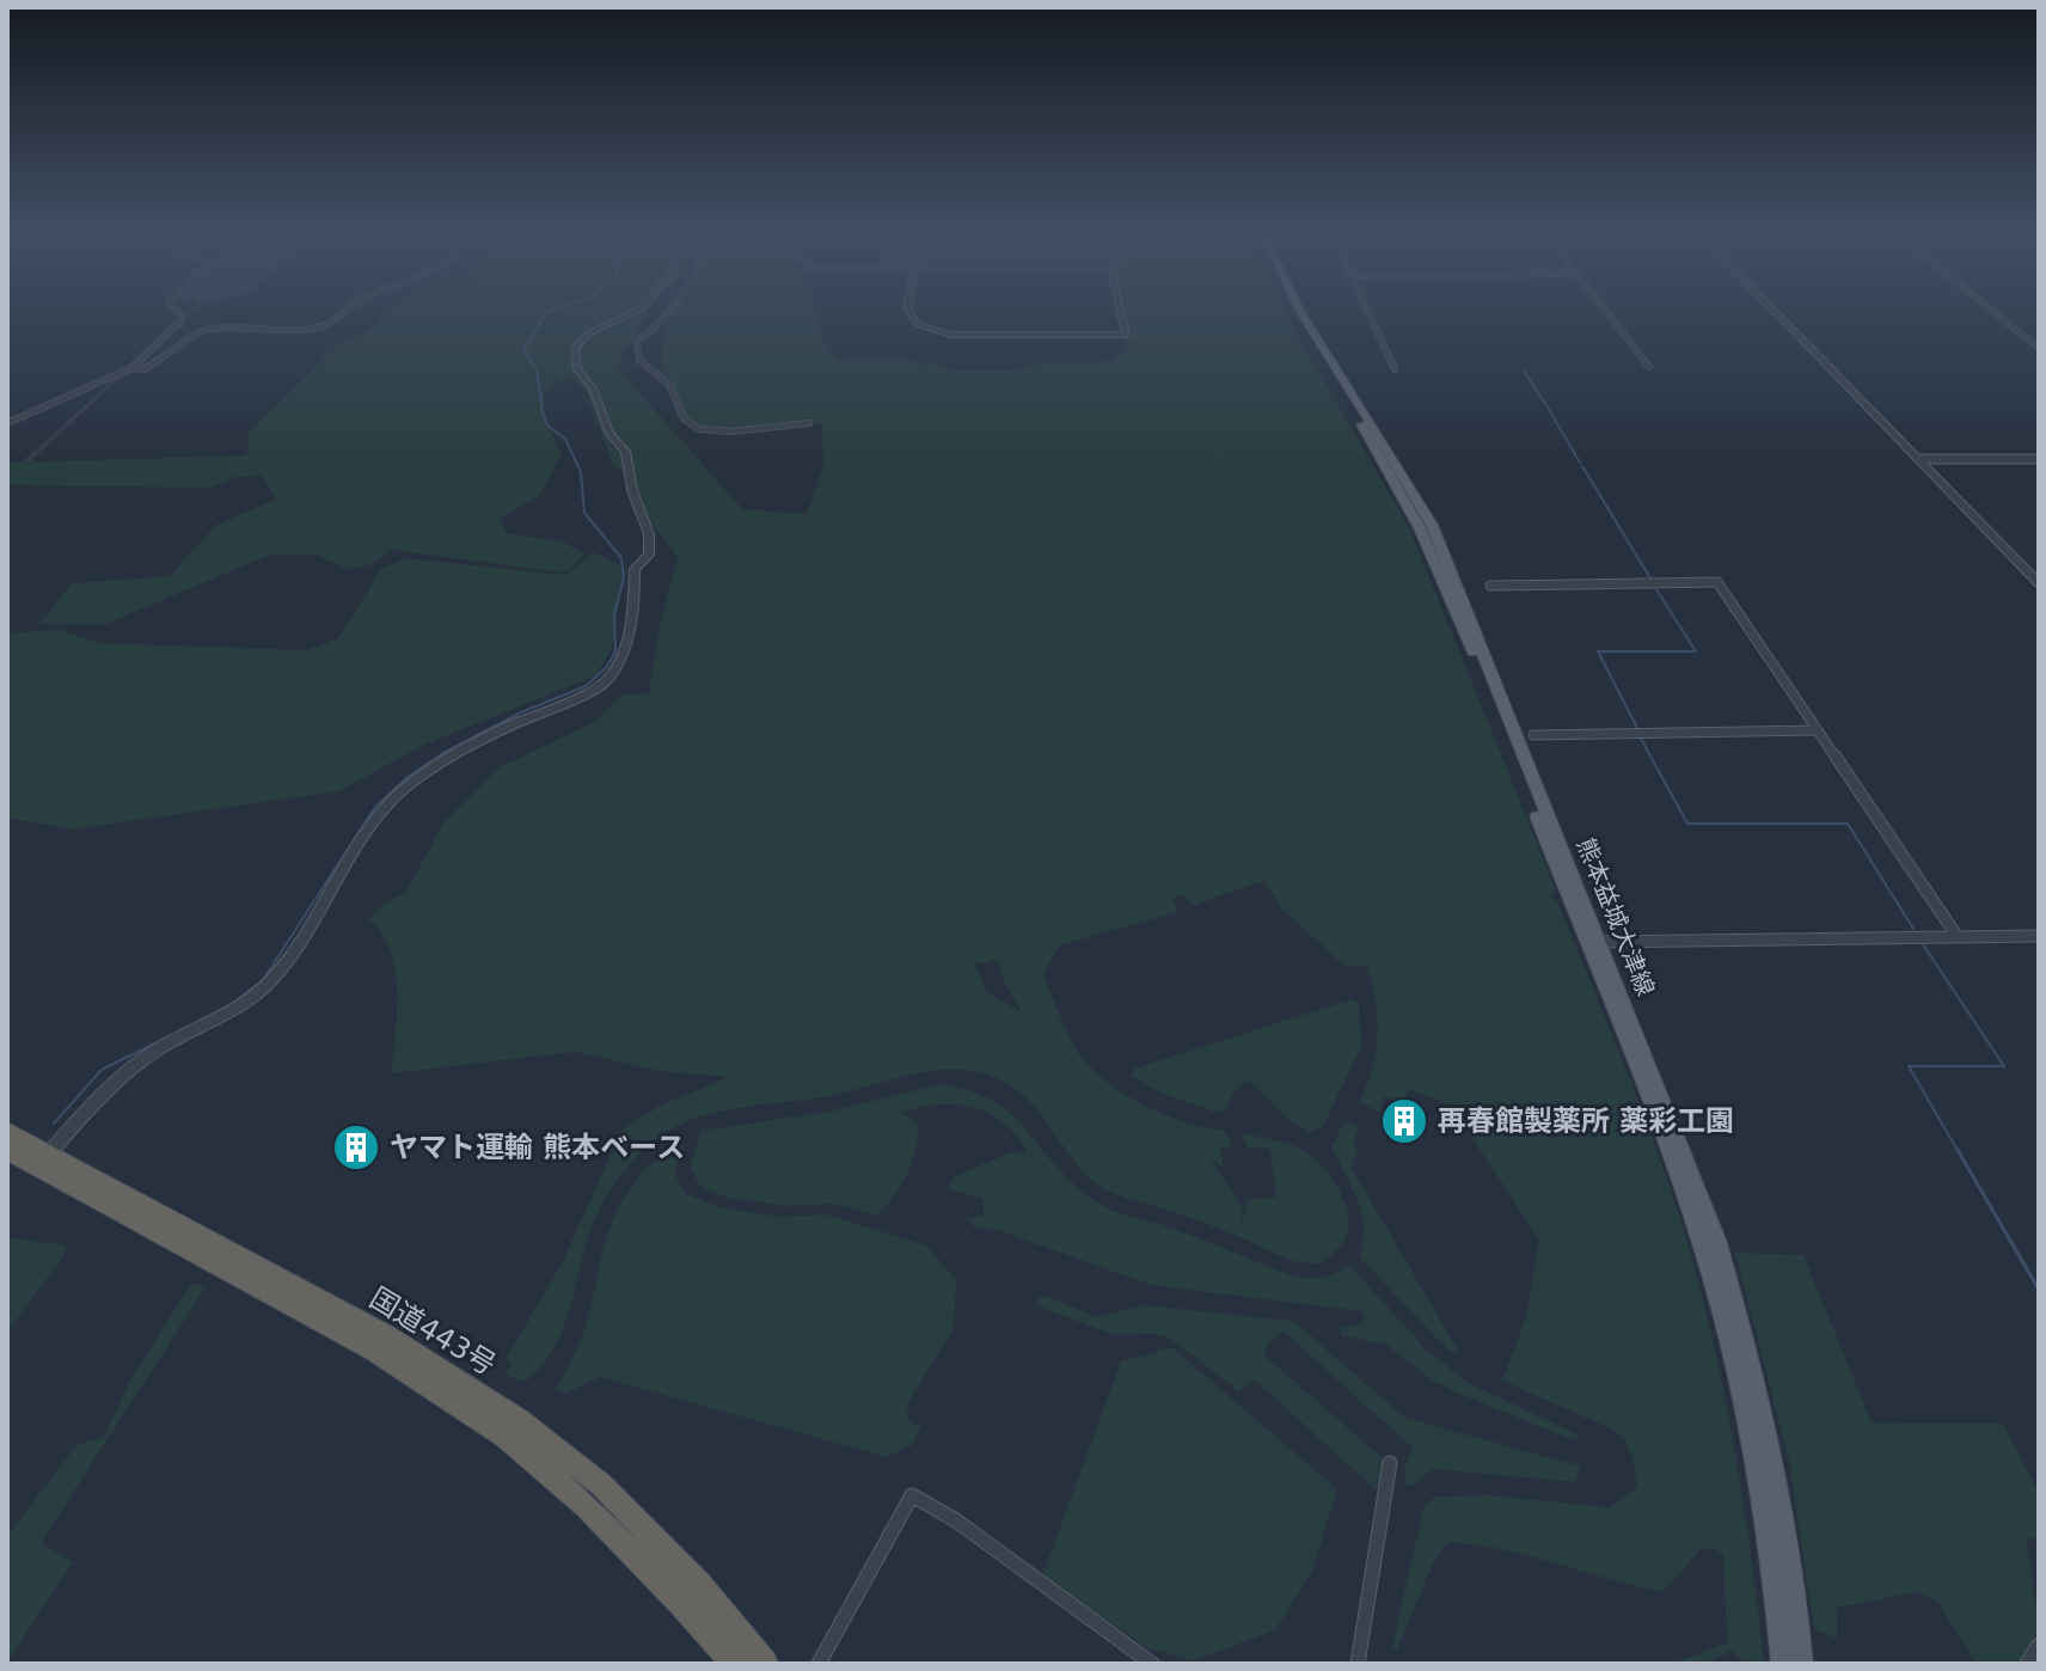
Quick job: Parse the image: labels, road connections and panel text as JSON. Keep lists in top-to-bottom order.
{
  "streets": {
    "highway": ["国道443号"],
    "main road": ["熊本益城大津線"]
  },
  "places": {
    "building": ["再春館製薬所 薬彩工園", "ヤマト運輸 熊本ベース"]
  }
}
